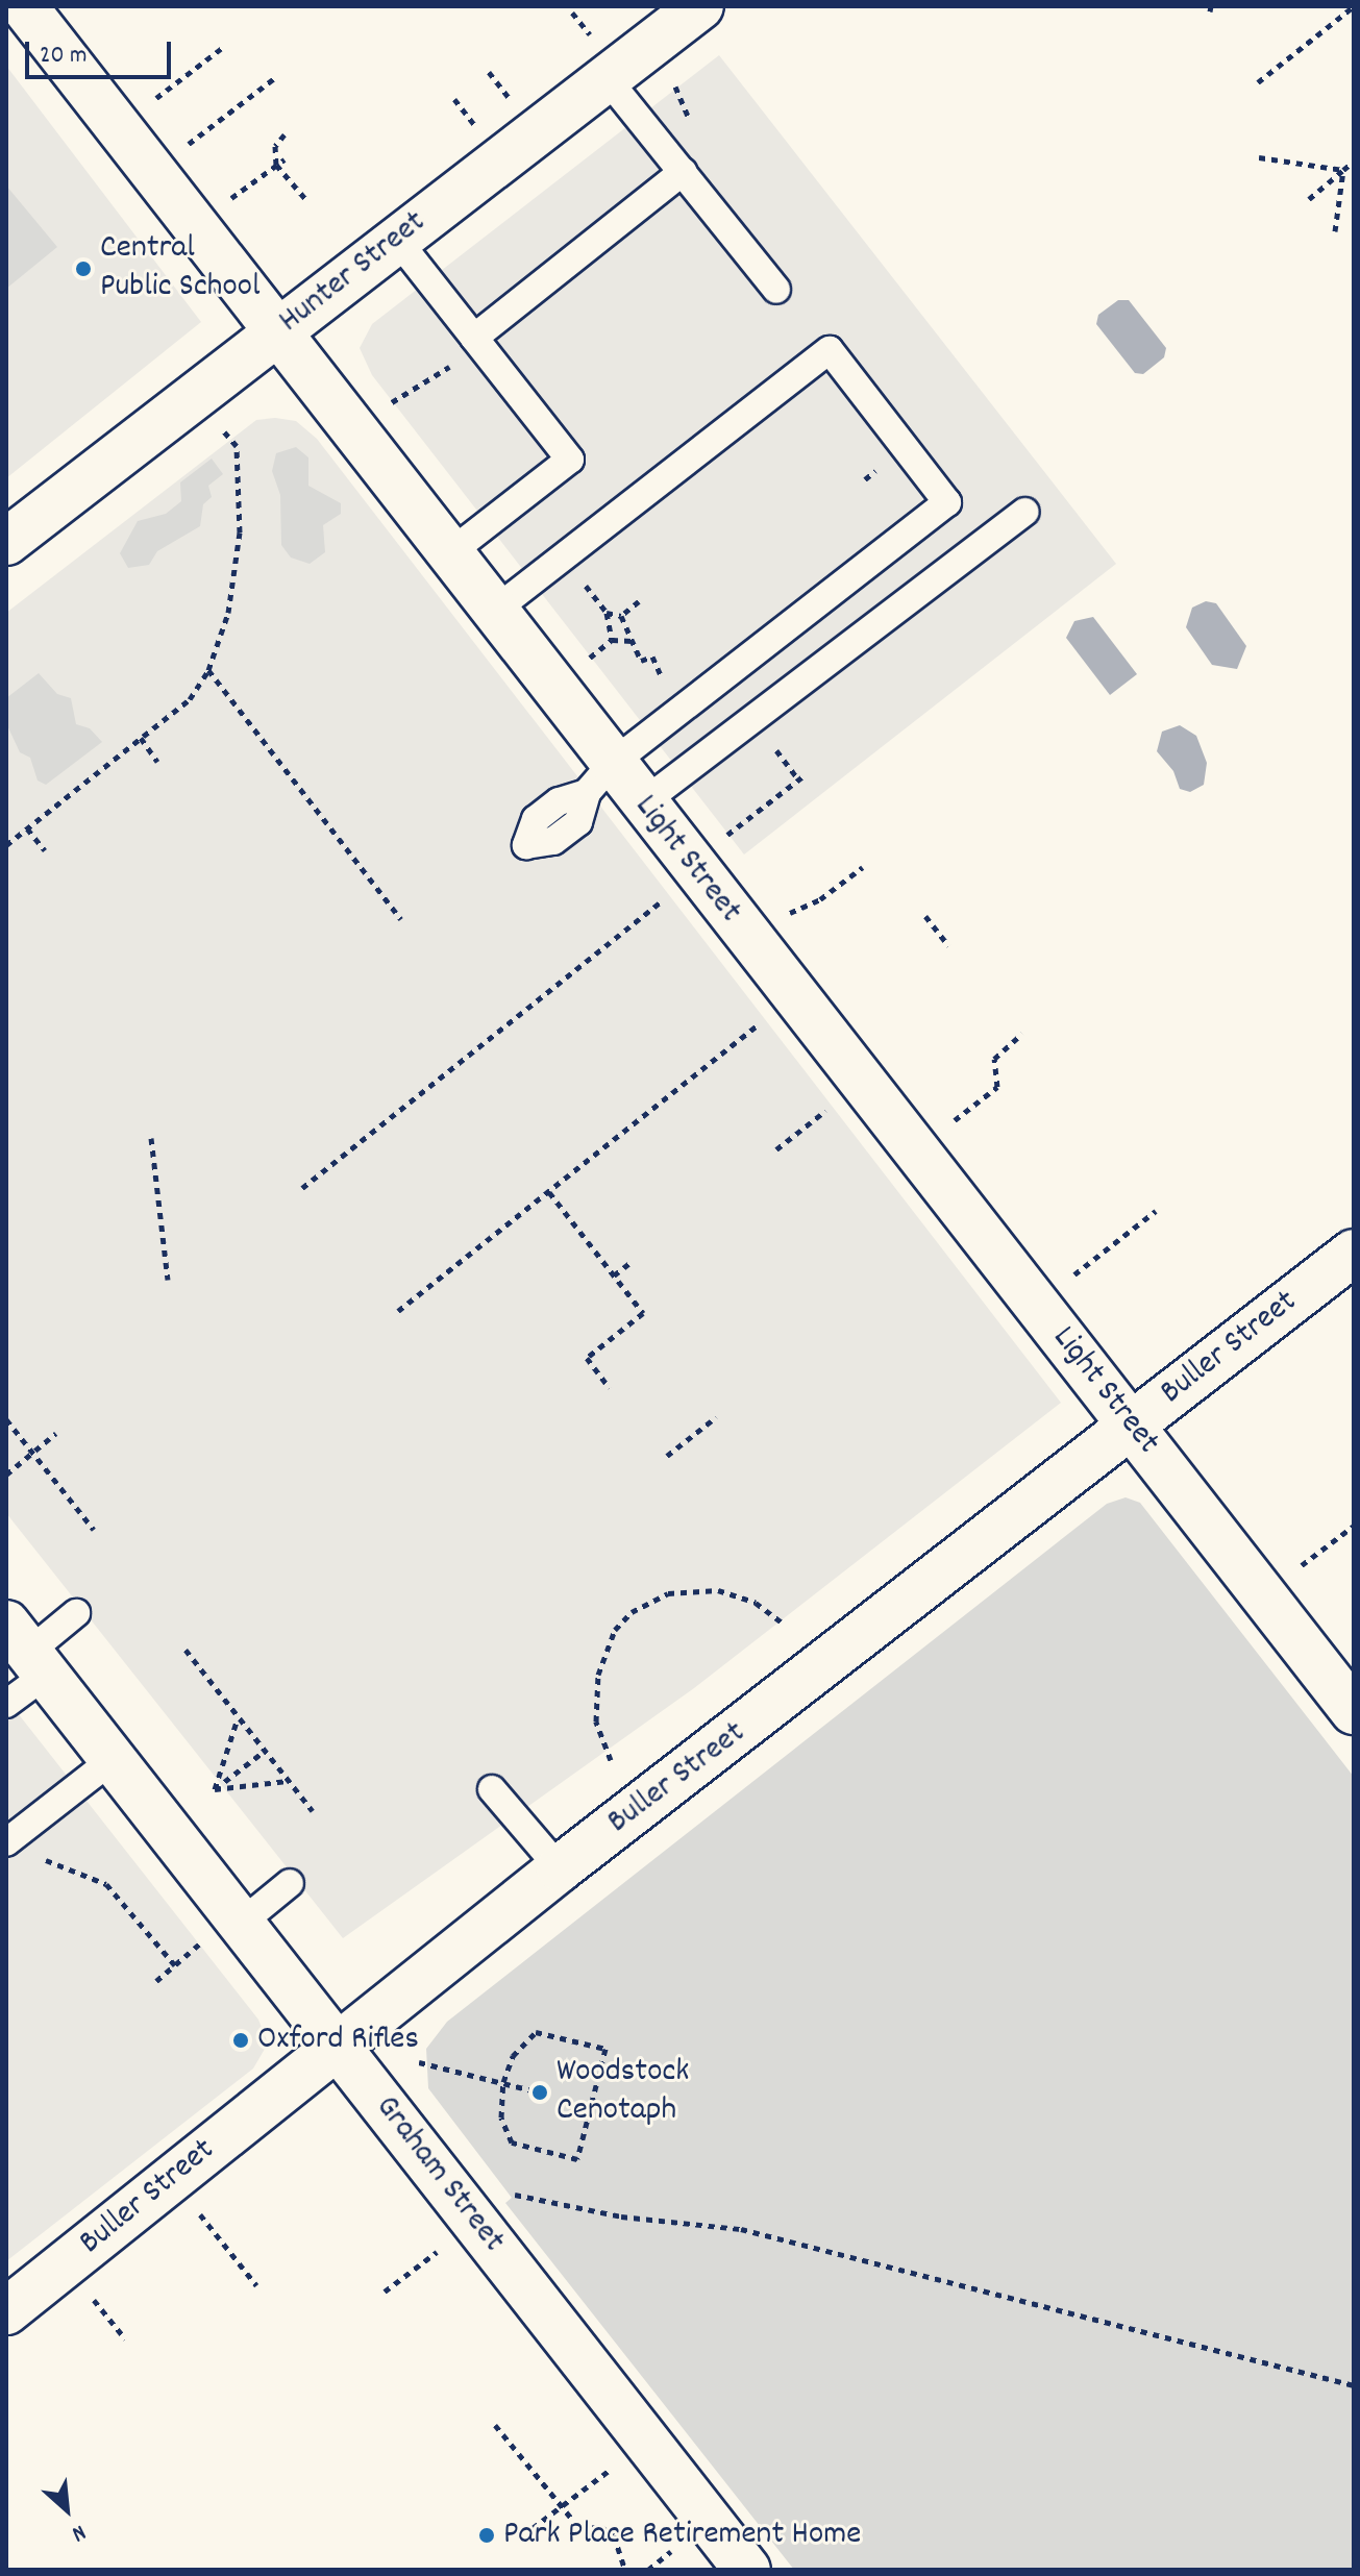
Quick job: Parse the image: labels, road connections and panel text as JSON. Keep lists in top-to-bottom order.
{
  "streets": {
    "street": [
      "Hunter Street",
      "Light Street",
      "Buller Street",
      "Graham Street"
    ]
  },
  "crossings": [
    ["Hunter Street", "Light Street"],
    ["Light Street", "Buller Street"],
    ["Buller Street", "Graham Street"]
  ],
  "places": [
    "Central Public School",
    "Oxford Rifles",
    "Woodstock Cenotaph",
    "Park Place Retirement Home"
  ],
  "scale_bar": "20 m",
  "north": "bottom right"
}
